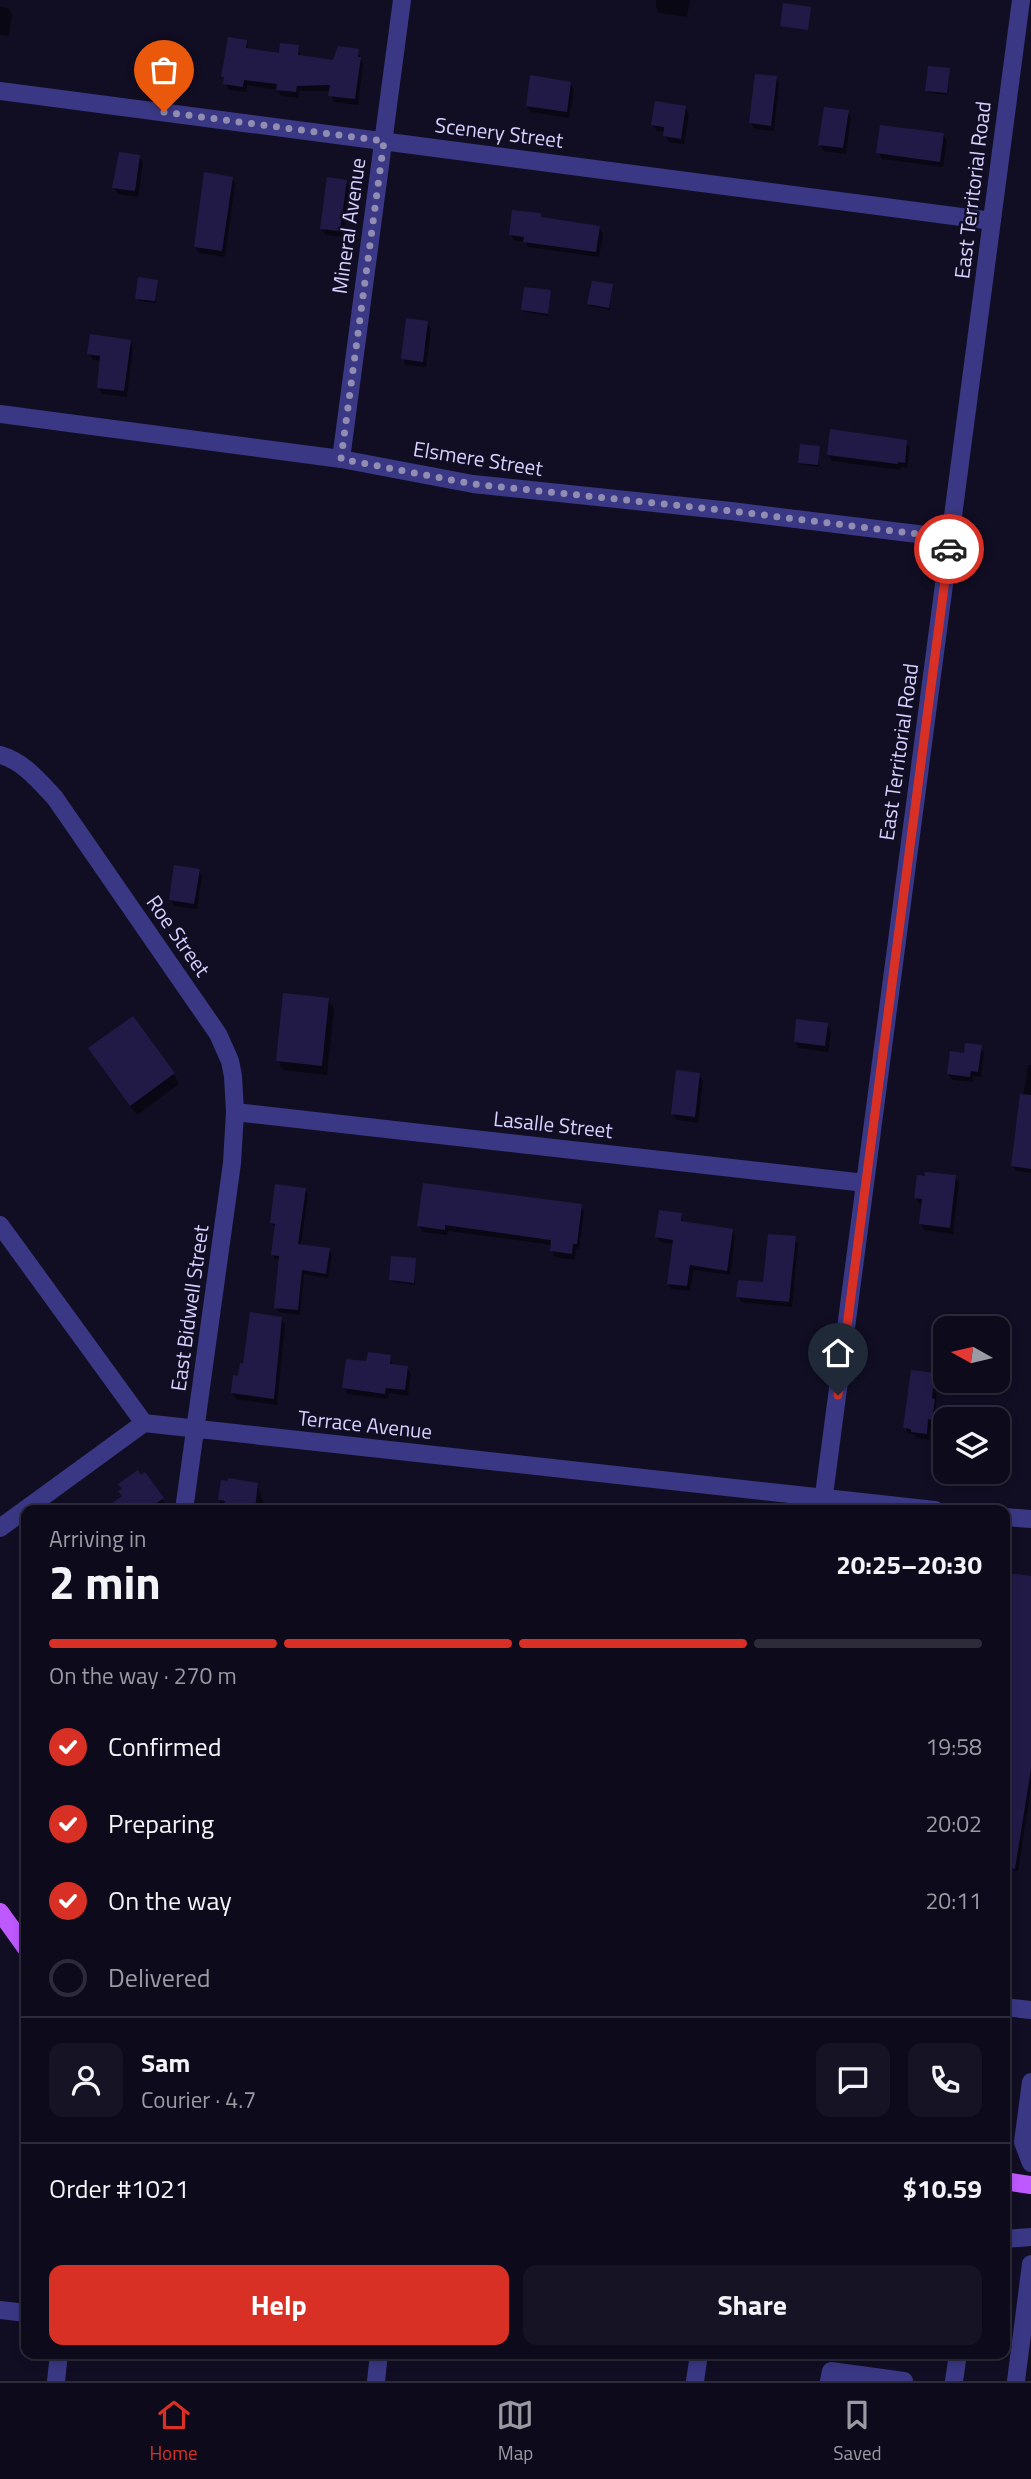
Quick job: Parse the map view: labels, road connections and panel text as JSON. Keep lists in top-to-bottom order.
{
  "streets": {
    "street": [
      "Scenery Street",
      "East Territorial Road",
      "Mineral Avenue",
      "Elsmere Street",
      "Roe Street",
      "Lasalle Street",
      "East Bidwell Street",
      "Terrace Avenue"
    ]
  },
  "crossings": [
    ["Scenery Street", "East Territorial Road"],
    ["Scenery Street", "Mineral Avenue"],
    ["East Territorial Road", "Elsmere Street"],
    ["East Territorial Road", "Lasalle Street"],
    ["East Territorial Road", "Terrace Avenue"],
    ["Mineral Avenue", "Elsmere Street"],
    ["Roe Street", "Lasalle Street"],
    ["Roe Street", "East Bidwell Street"],
    ["Lasalle Street", "East Bidwell Street"],
    ["East Bidwell Street", "Terrace Avenue"]
  ],
  "north": "left",
  "page": {
    "heading": ["2 min", "Arriving in", "20:25–20:30"],
    "panel": [
      "Sam",
      "Courier · 4.7",
      "Order #1021",
      "$10.59"
    ],
    "bar": "On the way · 270 m",
    "list": [
      ["Confirmed", "19:58"],
      ["Preparing", "20:02"],
      ["On the way", "20:11"],
      "Delivered"
    ],
    "buttons": ["Help", "Share"],
    "tabs": ["Home", "Map", "Saved"]
  }
}
